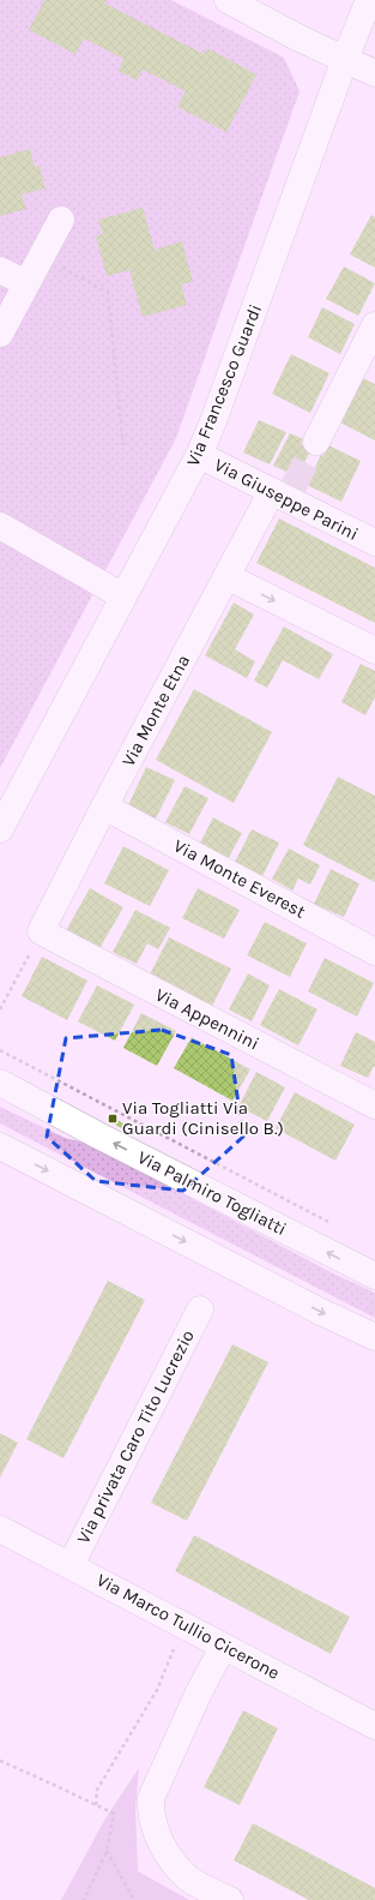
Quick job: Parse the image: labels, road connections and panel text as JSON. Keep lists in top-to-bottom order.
{
  "streets": {
    "street": [
      "Via Francesco Guardi",
      "Via Giuseppe Parini",
      "Via Monte Etna",
      "Via Monte Everest",
      "Via Appennini",
      "Via Palmiro Togliatti",
      "Via privata Caro Tito Lucrezio",
      "Via Marco Tullio Cicerone"
    ]
  },
  "crossings": [
    ["Via Francesco Guardi", "Via Giuseppe Parini"],
    ["Via Giuseppe Parini", "Via Monte Etna"],
    ["Via Monte Etna", "Via Monte Everest"],
    ["Via Monte Etna", "Via Appennini"],
    ["Via privata Caro Tito Lucrezio", "Via Marco Tullio Cicerone"]
  ],
  "places": {
    "transit": ["Via Togliatti Via Guardi (Cinisello B.)"]
  }
}
